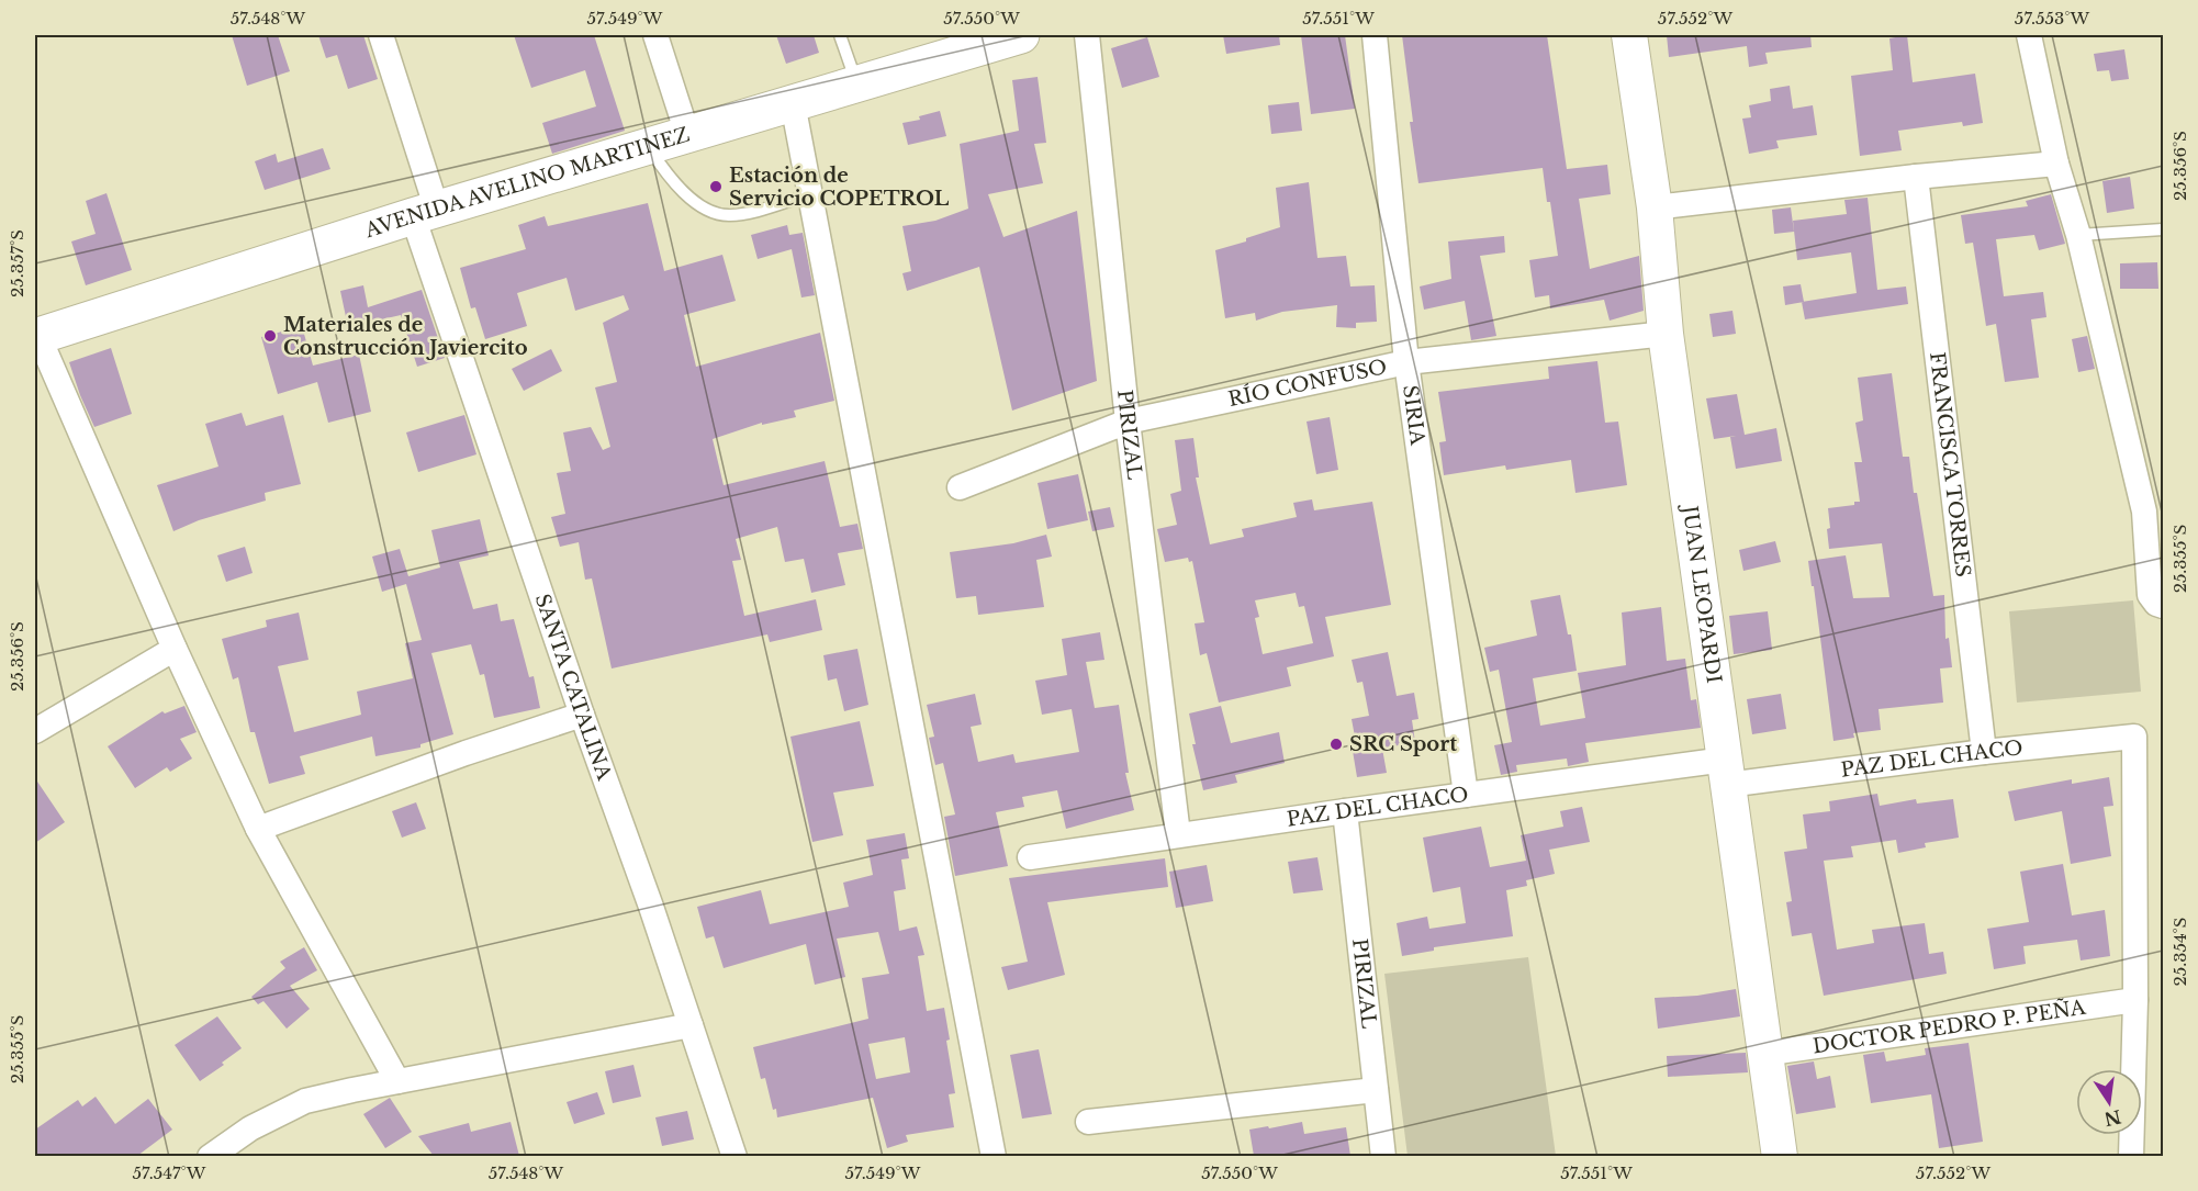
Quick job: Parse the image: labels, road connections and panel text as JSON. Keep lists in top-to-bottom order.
{
  "streets": {
    "main road": ["AVENIDA AVELINO MARTINEZ", "JUAN LEOPARDI"],
    "street": [
      "RÍO CONFUSO",
      "SIRIA",
      "PIRIZAL",
      "FRANCISCA TORRES",
      "SANTA CATALINA",
      "PAZ DEL CHACO",
      "DOCTOR PEDRO P. PEÑA"
    ]
  },
  "crossings": [
    ["AVENIDA AVELINO MARTINEZ", "SANTA CATALINA"],
    ["RÍO CONFUSO", "SIRIA"],
    ["RÍO CONFUSO", "PIRIZAL"],
    ["RÍO CONFUSO", "JUAN LEOPARDI"],
    ["SIRIA", "PAZ DEL CHACO"],
    ["PIRIZAL", "PAZ DEL CHACO"],
    ["FRANCISCA TORRES", "PAZ DEL CHACO"],
    ["JUAN LEOPARDI", "PAZ DEL CHACO"],
    ["JUAN LEOPARDI", "DOCTOR PEDRO P. PEÑA"],
    ["PAZ DEL CHACO", "DOCTOR PEDRO P. PEÑA"]
  ],
  "places": ["Estación de Servicio COPETROL", "Materiales de Construcción Javiercito", "SRC Sport"],
  "north": "bottom",
  "coordinates": [
    "57.548°W",
    "57.549°W",
    "57.550°W",
    "57.551°W",
    "57.552°W",
    "57.553°W",
    "25.356°S",
    "25.357°S",
    "25.355°S",
    "25.354°S",
    "57.547°W"
  ]
}
